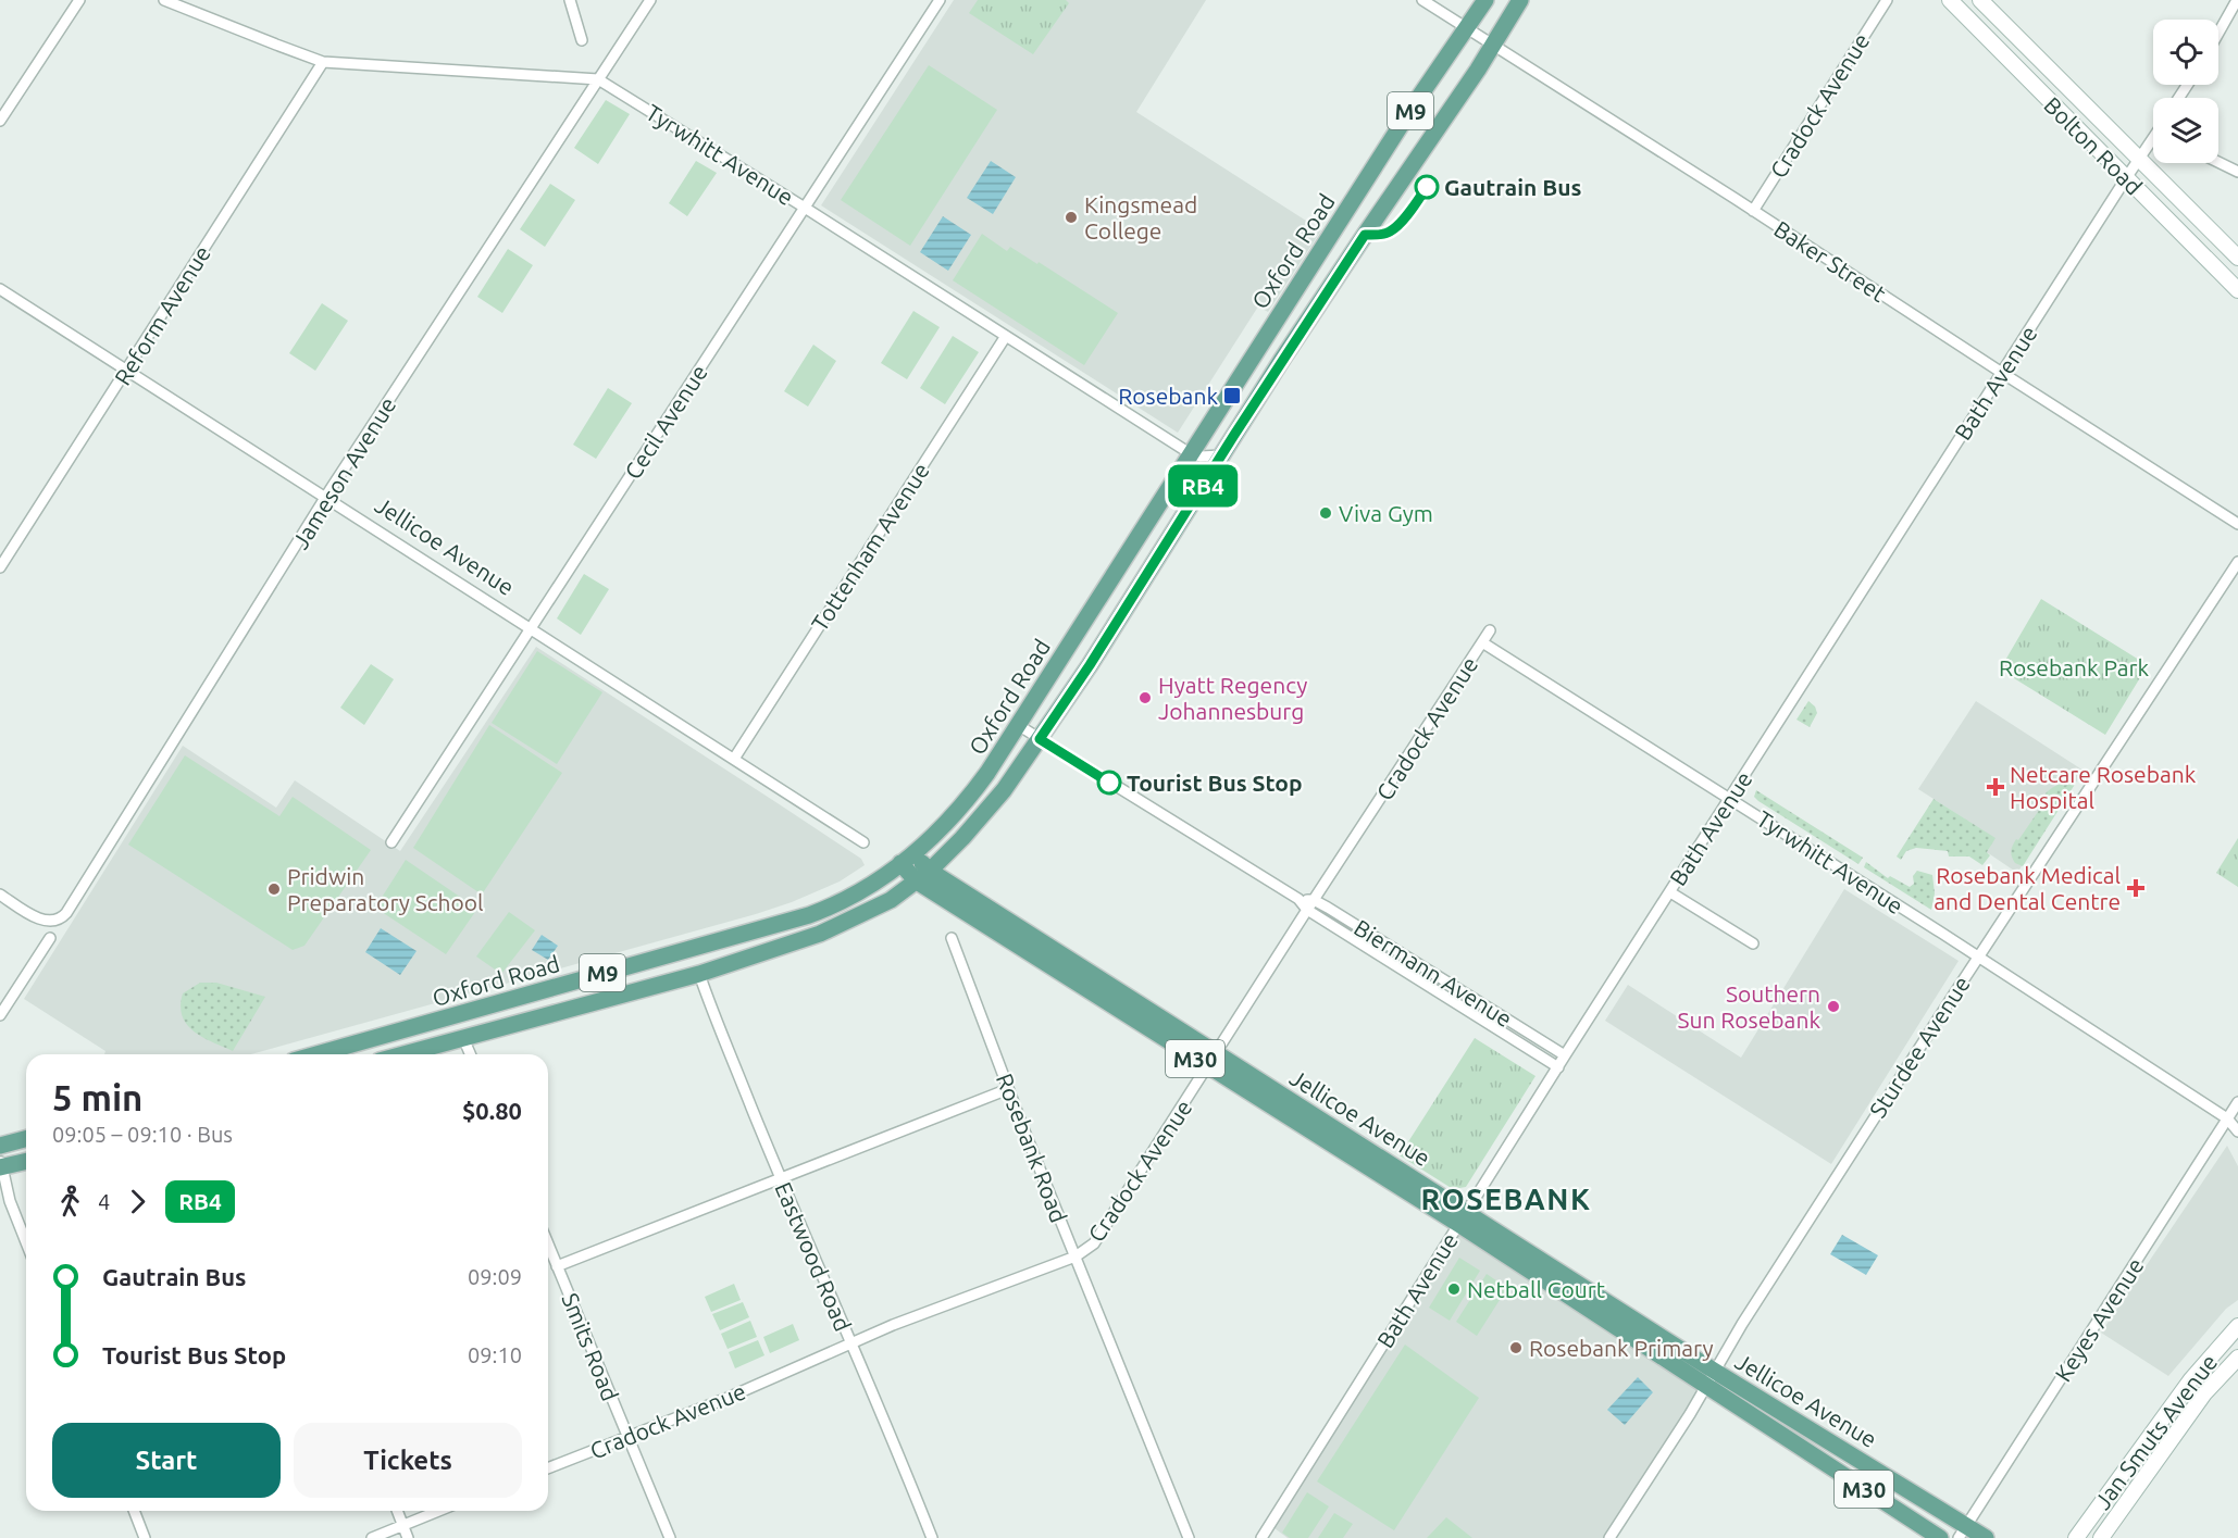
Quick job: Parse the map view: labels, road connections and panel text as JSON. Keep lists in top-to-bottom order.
{
  "streets": {
    "main road": [
      "M9",
      "Bolton Road",
      "Oxford Road",
      "Jellicoe Avenue",
      "M30",
      "Jan Smuts Avenue"
    ],
    "street": [
      "Cradock Avenue",
      "Tyrwhitt Avenue",
      "Baker Street",
      "Reform Avenue",
      "Bath Avenue",
      "Cecil Avenue",
      "Jameson Avenue",
      "Tottenham Avenue",
      "Biermann Avenue",
      "Sturdee Avenue",
      "Rosebank Road",
      "Eastwood Road",
      "Keyes Avenue",
      "Smits Road"
    ]
  },
  "crossings": [
    ["Cradock Avenue", "Tyrwhitt Avenue"],
    ["Cradock Avenue", "Baker Street"],
    ["Cradock Avenue", "Jellicoe Avenue"],
    ["Cradock Avenue", "Biermann Avenue"],
    ["Cradock Avenue", "Rosebank Road"],
    ["Cradock Avenue", "Eastwood Road"],
    ["Cradock Avenue", "Smits Road"],
    ["Bolton Road", "Bath Avenue"],
    ["Tyrwhitt Avenue", "Oxford Road"],
    ["Tyrwhitt Avenue", "Reform Avenue"],
    ["Tyrwhitt Avenue", "Bath Avenue"],
    ["Tyrwhitt Avenue", "Cecil Avenue"],
    ["Tyrwhitt Avenue", "Jameson Avenue"],
    ["Tyrwhitt Avenue", "Tottenham Avenue"],
    ["Tyrwhitt Avenue", "Sturdee Avenue"],
    ["Tyrwhitt Avenue", "Keyes Avenue"],
    ["Oxford Road", "Baker Street"],
    ["Oxford Road", "Jellicoe Avenue"],
    ["Oxford Road", "Biermann Avenue"],
    ["Oxford Road", "Eastwood Road"],
    ["Baker Street", "Bath Avenue"],
    ["Reform Avenue", "Jellicoe Avenue"],
    ["Bath Avenue", "Jellicoe Avenue"],
    ["Bath Avenue", "Biermann Avenue"],
    ["Cecil Avenue", "Jellicoe Avenue"],
    ["Jameson Avenue", "Jellicoe Avenue"],
    ["Jellicoe Avenue", "Tottenham Avenue"],
    ["Jellicoe Avenue", "Sturdee Avenue"],
    ["Jellicoe Avenue", "Keyes Avenue"]
  ],
  "districts": ["ROSEBANK"],
  "parks": ["Rosebank Park"],
  "places": {
    "other": [
      "Gautrain Bus",
      "Kingsmead College",
      "Viva Gym",
      "Hyatt Regency Johannesburg",
      "Tourist Bus Stop",
      "Pridwin Preparatory School",
      "Southern Sun Rosebank",
      "Netball Court",
      "Rosebank Primary"
    ],
    "transit": ["Rosebank"],
    "health": ["Netcare Rosebank Hospital", "Rosebank Medical and Dental Centre"]
  },
  "lines": ["bus line RB4"],
  "page": {
    "on_map": "RB4",
    "heading": ["5 min", "09:05 – 09:10 · Bus", "$0.80"],
    "legs": ["4", "RB4"],
    "list": [
      {
        "name": "Gautrain Bus",
        "value": "09:09"
      },
      {
        "name": "Tourist Bus Stop",
        "value": "09:10"
      }
    ],
    "buttons": ["Start", "Tickets"]
  }
}
